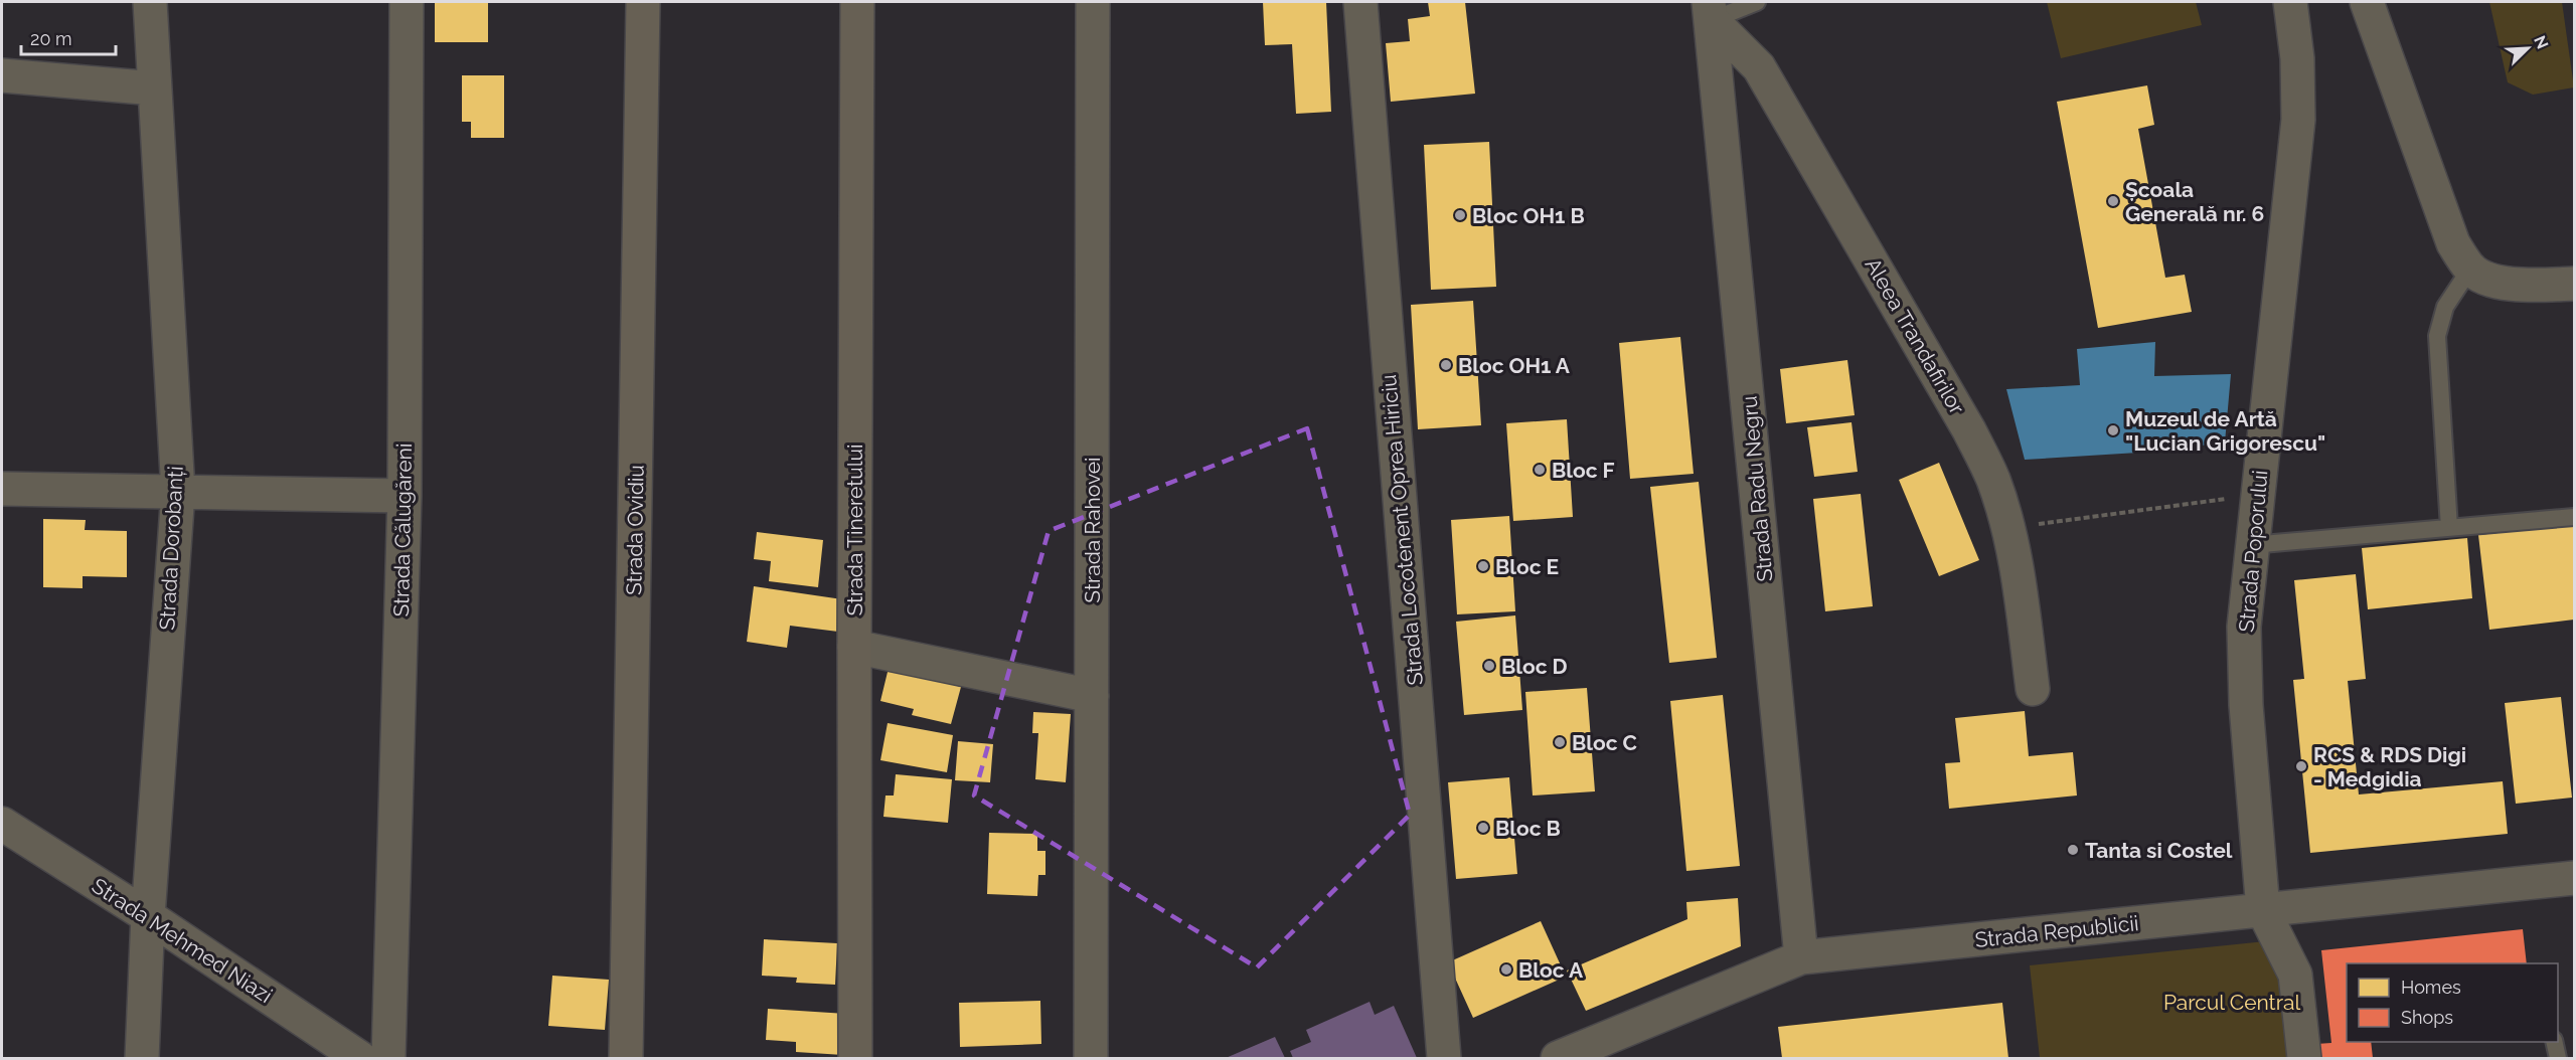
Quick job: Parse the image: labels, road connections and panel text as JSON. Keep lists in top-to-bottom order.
{
  "streets": {
    "main road": ["Strada Ovidiu", "Strada Tineretului"],
    "street": [
      "Aleea Trandafirilor",
      "Strada Radu Negru",
      "Strada Călugăreni",
      "Strada Rahovei",
      "Strada Locotenent Oprea Hiriciu",
      "Strada Dorobanți",
      "Strada Poporului",
      "Strada Republicii",
      "Strada Mehmed Niazi"
    ]
  },
  "crossings": [
    ["Aleea Trandafirilor", "Strada Radu Negru"],
    ["Strada Radu Negru", "Strada Republicii"],
    ["Strada Dorobanți", "Strada Mehmed Niazi"],
    ["Strada Poporului", "Strada Republicii"]
  ],
  "parks": ["Parcul Central"],
  "places": [
    "Școala Generală nr. 6",
    "Bloc OH1 B",
    "Bloc OH1 A",
    "Muzeul de Artă \"Lucian Grigorescu\"",
    "Bloc F",
    "Bloc E",
    "Bloc D",
    "Bloc C",
    "RCS & RDS Digi - Medgidia",
    "Bloc B",
    "Tanta si Costel",
    "Bloc A"
  ],
  "legend": ["Homes", "Shops"],
  "scale_bar": "20 m",
  "north": "top right"
}
